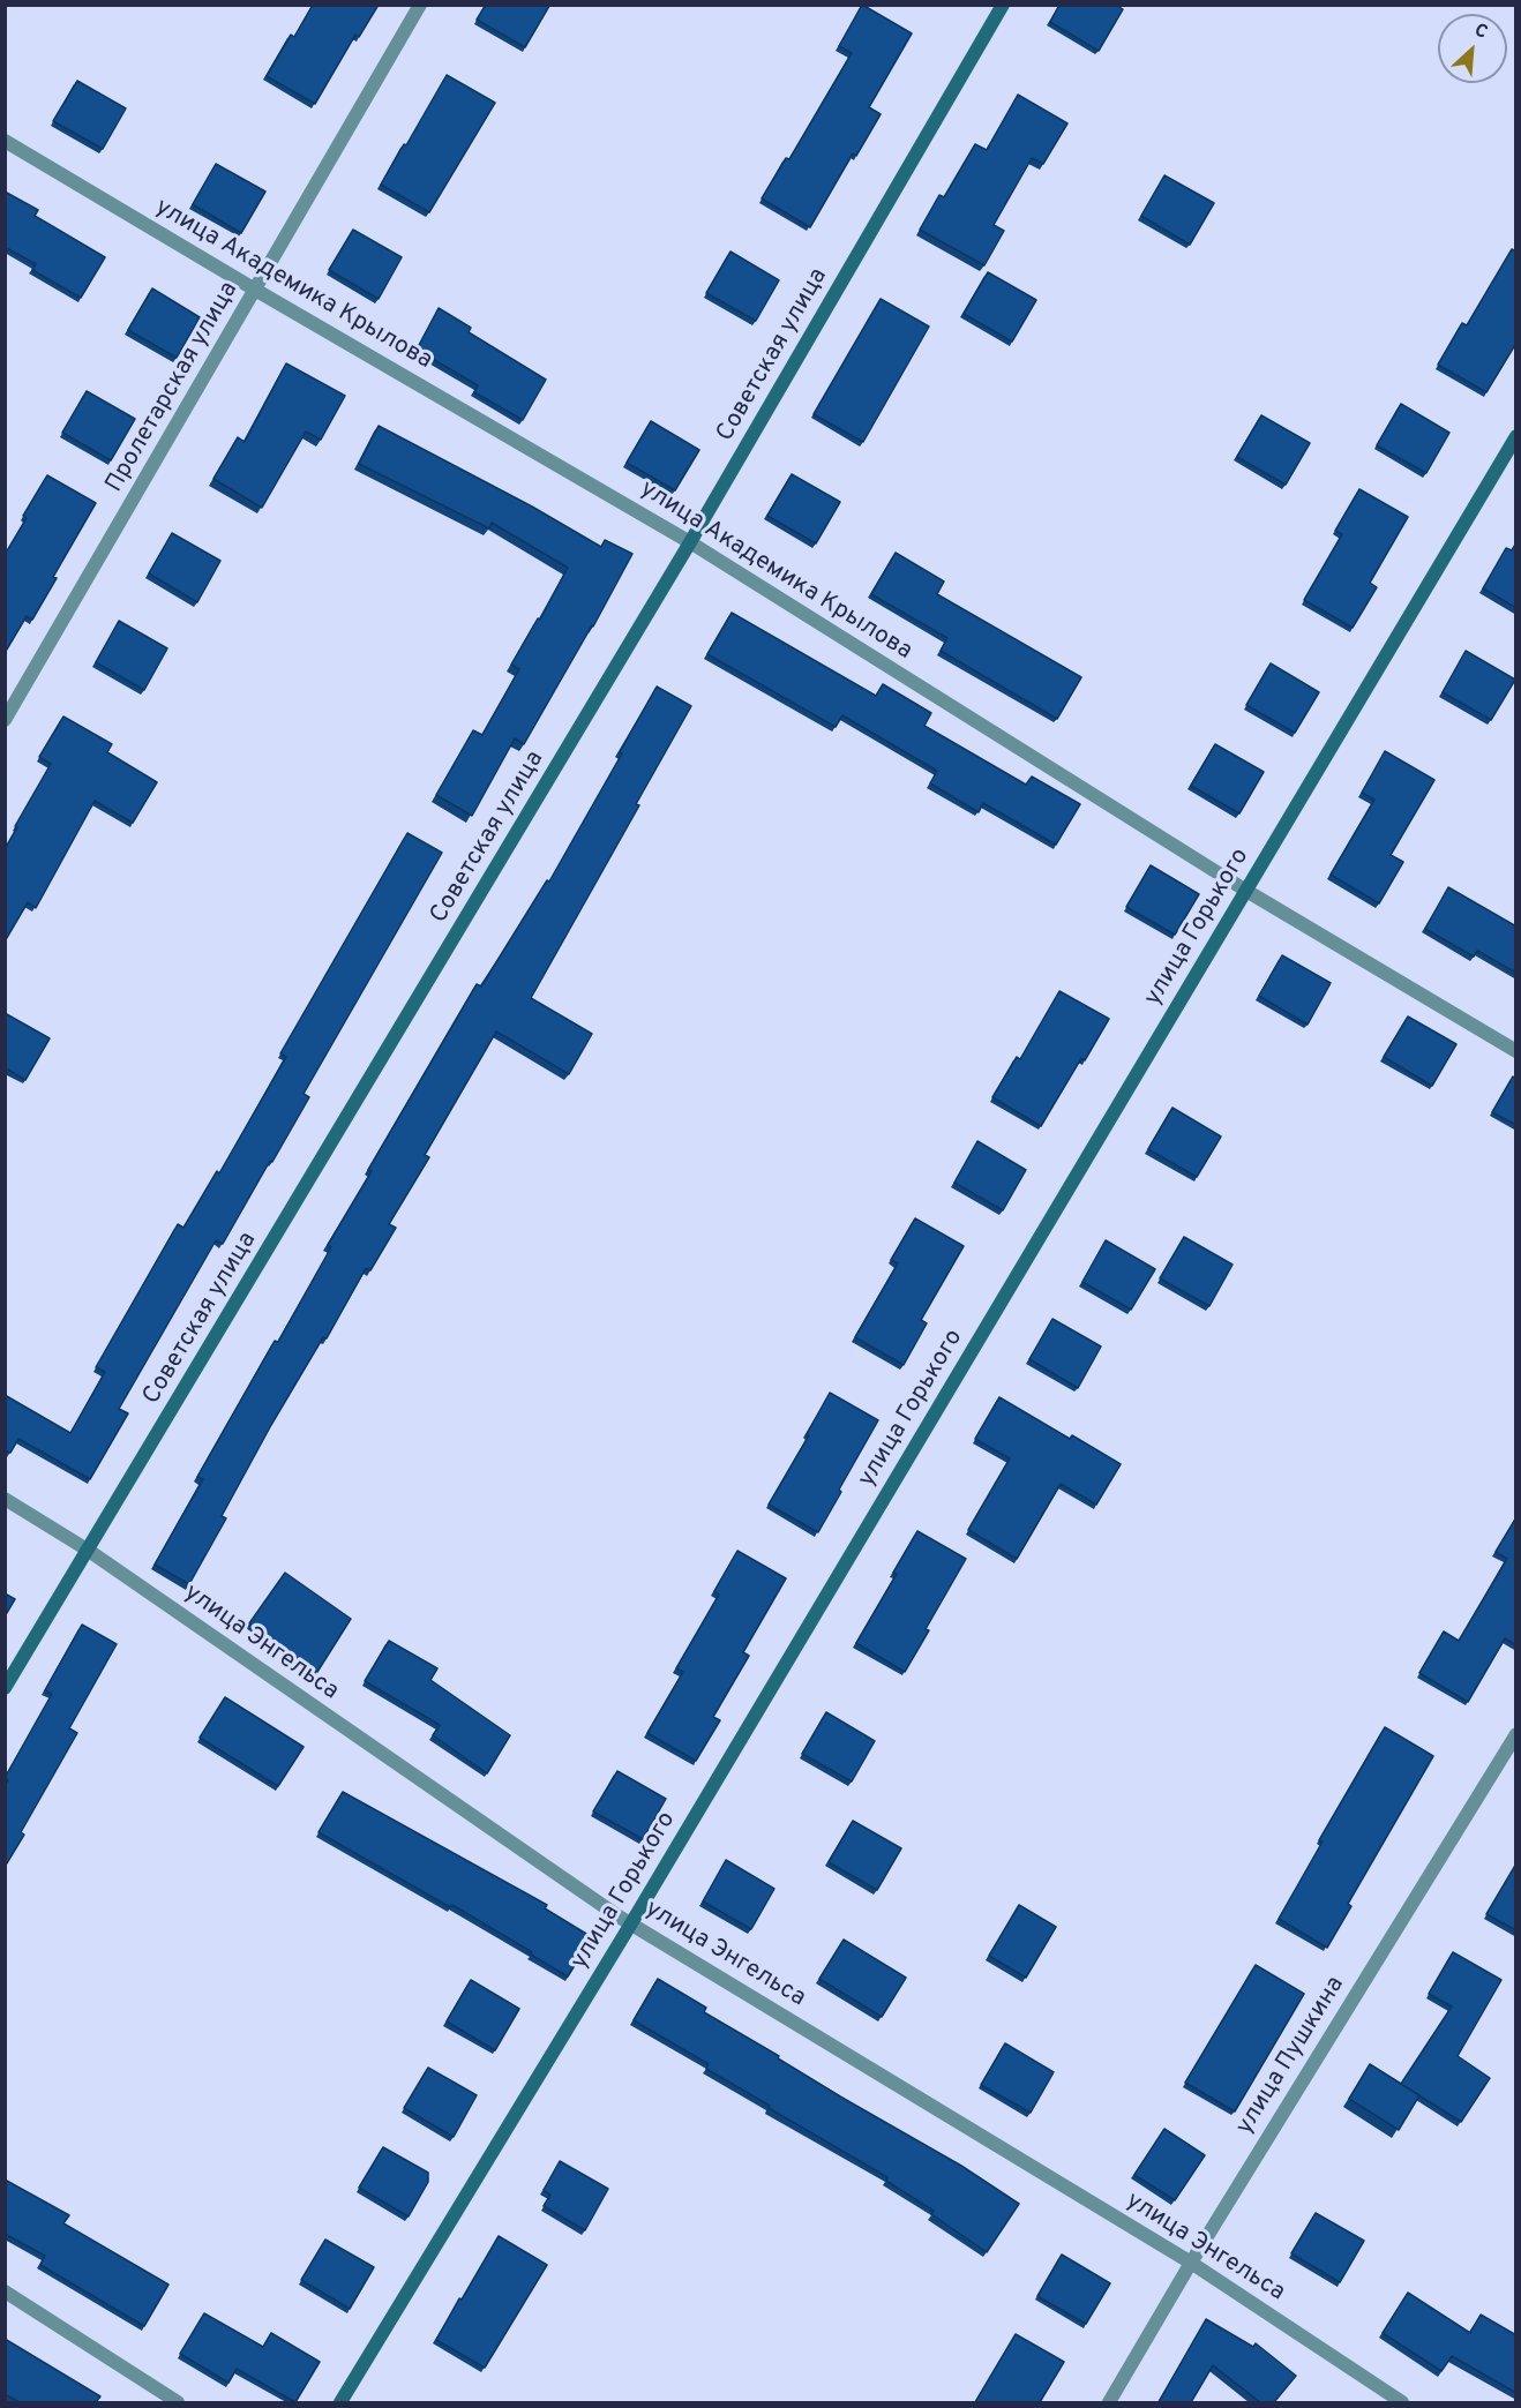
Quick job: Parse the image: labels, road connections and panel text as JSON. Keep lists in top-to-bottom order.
{
  "streets": {
    "street": [
      "улица Академика Крылова",
      "Советская улица",
      "Пролетарская улица",
      "улица Горького",
      "улица Энгельса",
      "улица Пушкина"
    ]
  },
  "crossings": [
    ["улица Академика Крылова", "Советская улица"],
    ["улица Академика Крылова", "Пролетарская улица"],
    ["улица Академика Крылова", "улица Горького"],
    ["Советская улица", "улица Энгельса"],
    ["улица Горького", "улица Энгельса"],
    ["улица Энгельса", "улица Пушкина"]
  ],
  "north": "top right"
}
